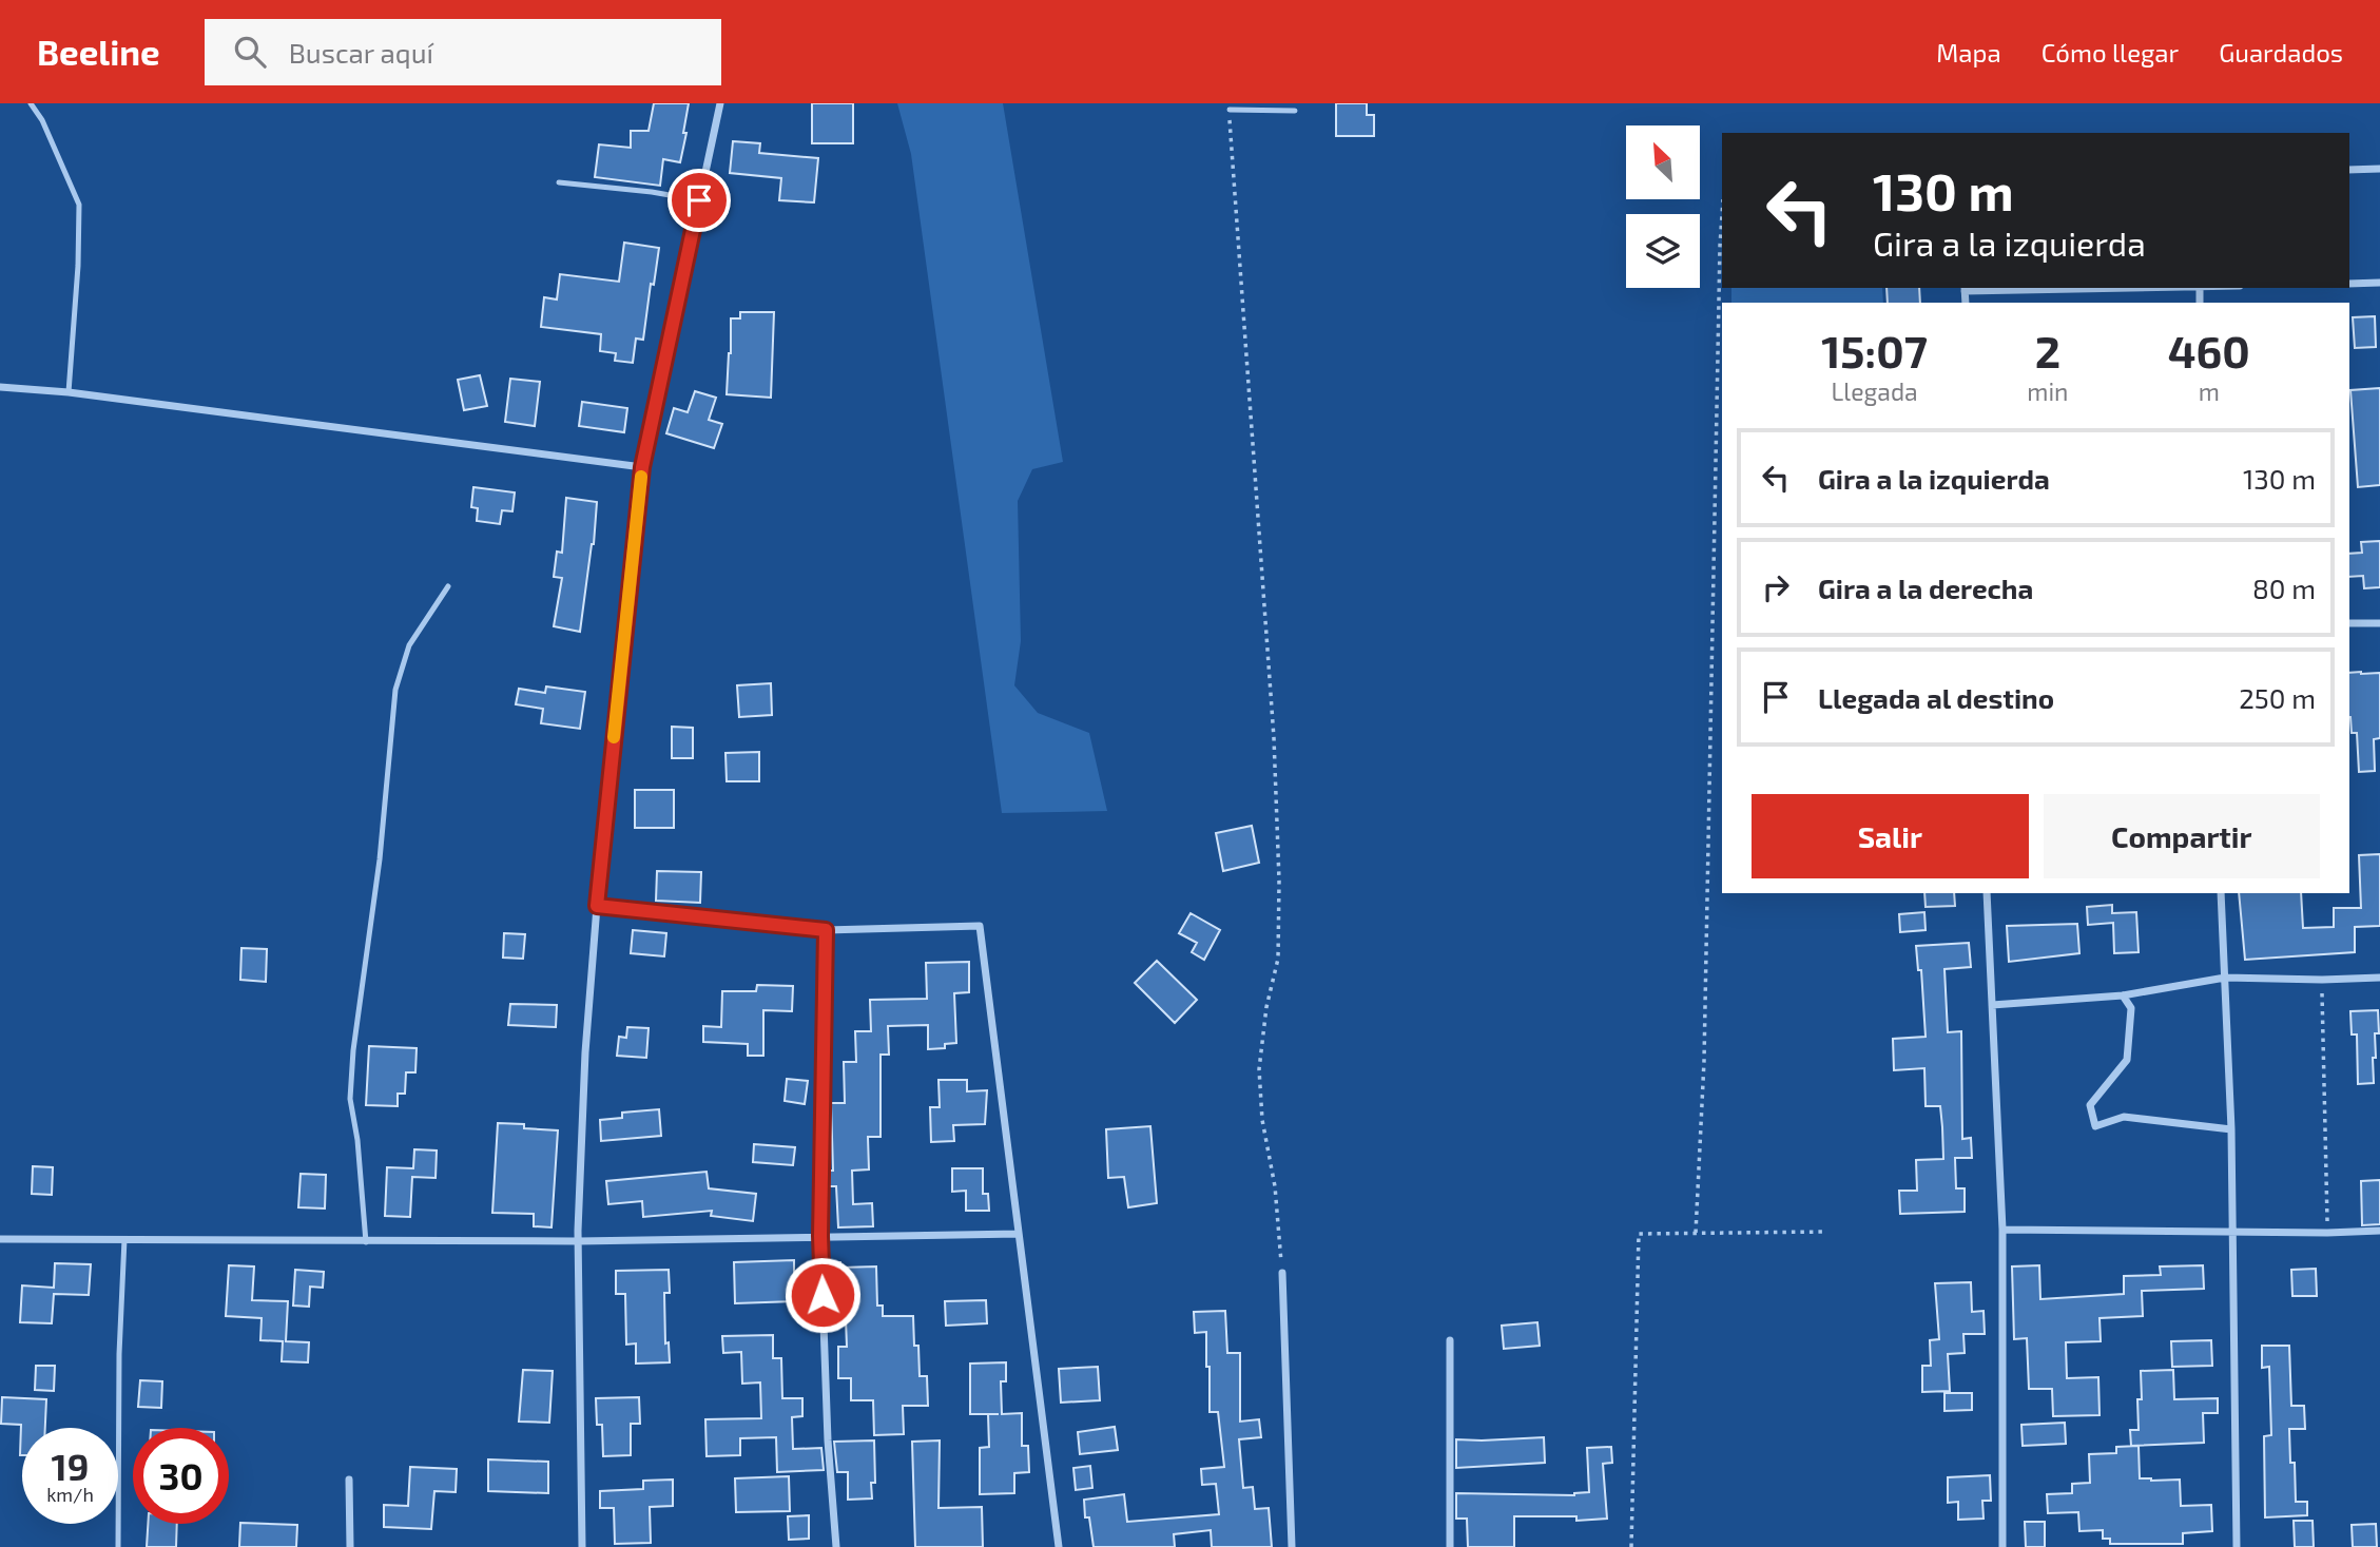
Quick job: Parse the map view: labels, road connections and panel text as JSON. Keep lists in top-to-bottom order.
{
  "north": "top left",
  "page": {
    "header": "Beeline",
    "search": "Buscar aquí",
    "nav": ["Mapa", "Cómo llegar", "Guardados"],
    "turn": ["130 m", "Gira a la izquierda"],
    "eta": [
      "15:07",
      "Llegada",
      "2",
      "min",
      "460",
      "m"
    ],
    "list": [
      {
        "name": "Gira a la izquierda",
        "value": "130 m"
      },
      {
        "name": "Gira a la derecha",
        "value": "80 m"
      },
      {
        "name": "Llegada al destino",
        "value": "250 m"
      }
    ],
    "buttons": ["Salir", "Compartir"],
    "speed": "19 km/h",
    "limit": "30"
  }
}
